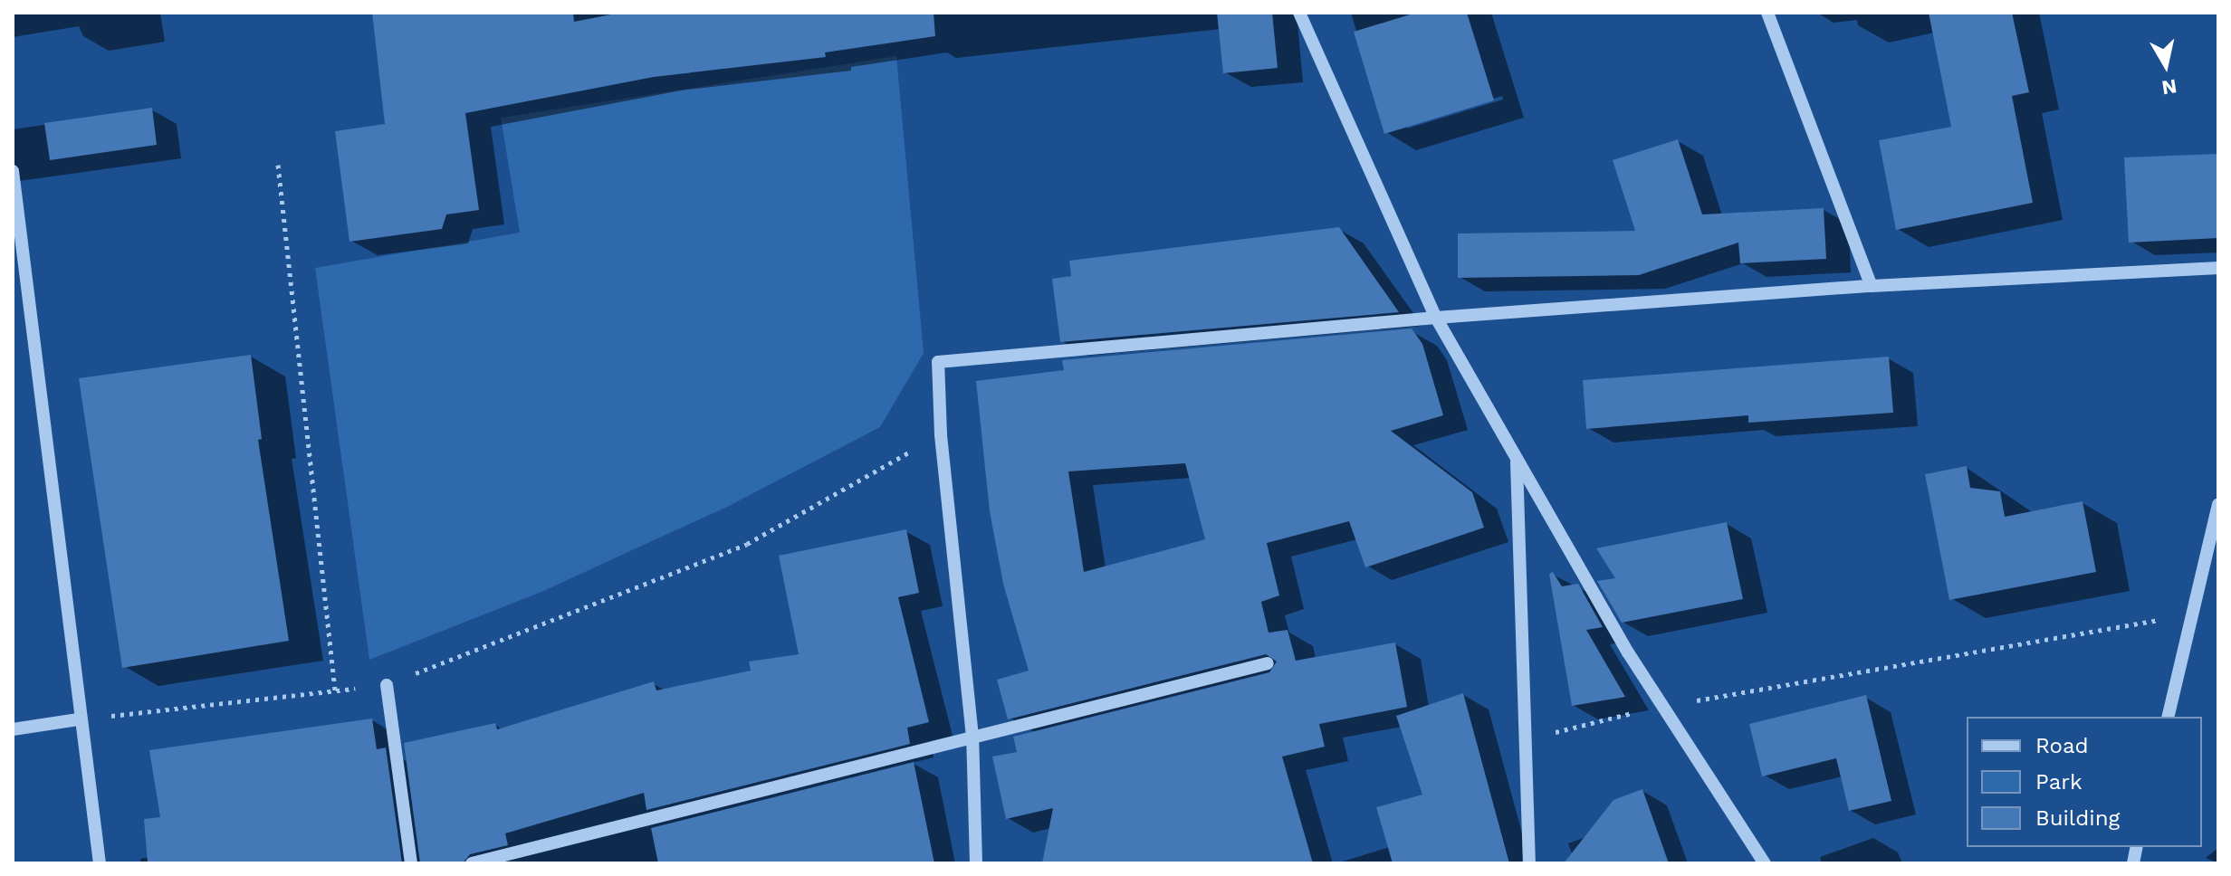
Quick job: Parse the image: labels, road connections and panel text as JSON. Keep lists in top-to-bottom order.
{
  "legend": ["Road", "Park", "Building"],
  "north": "bottom"
}
